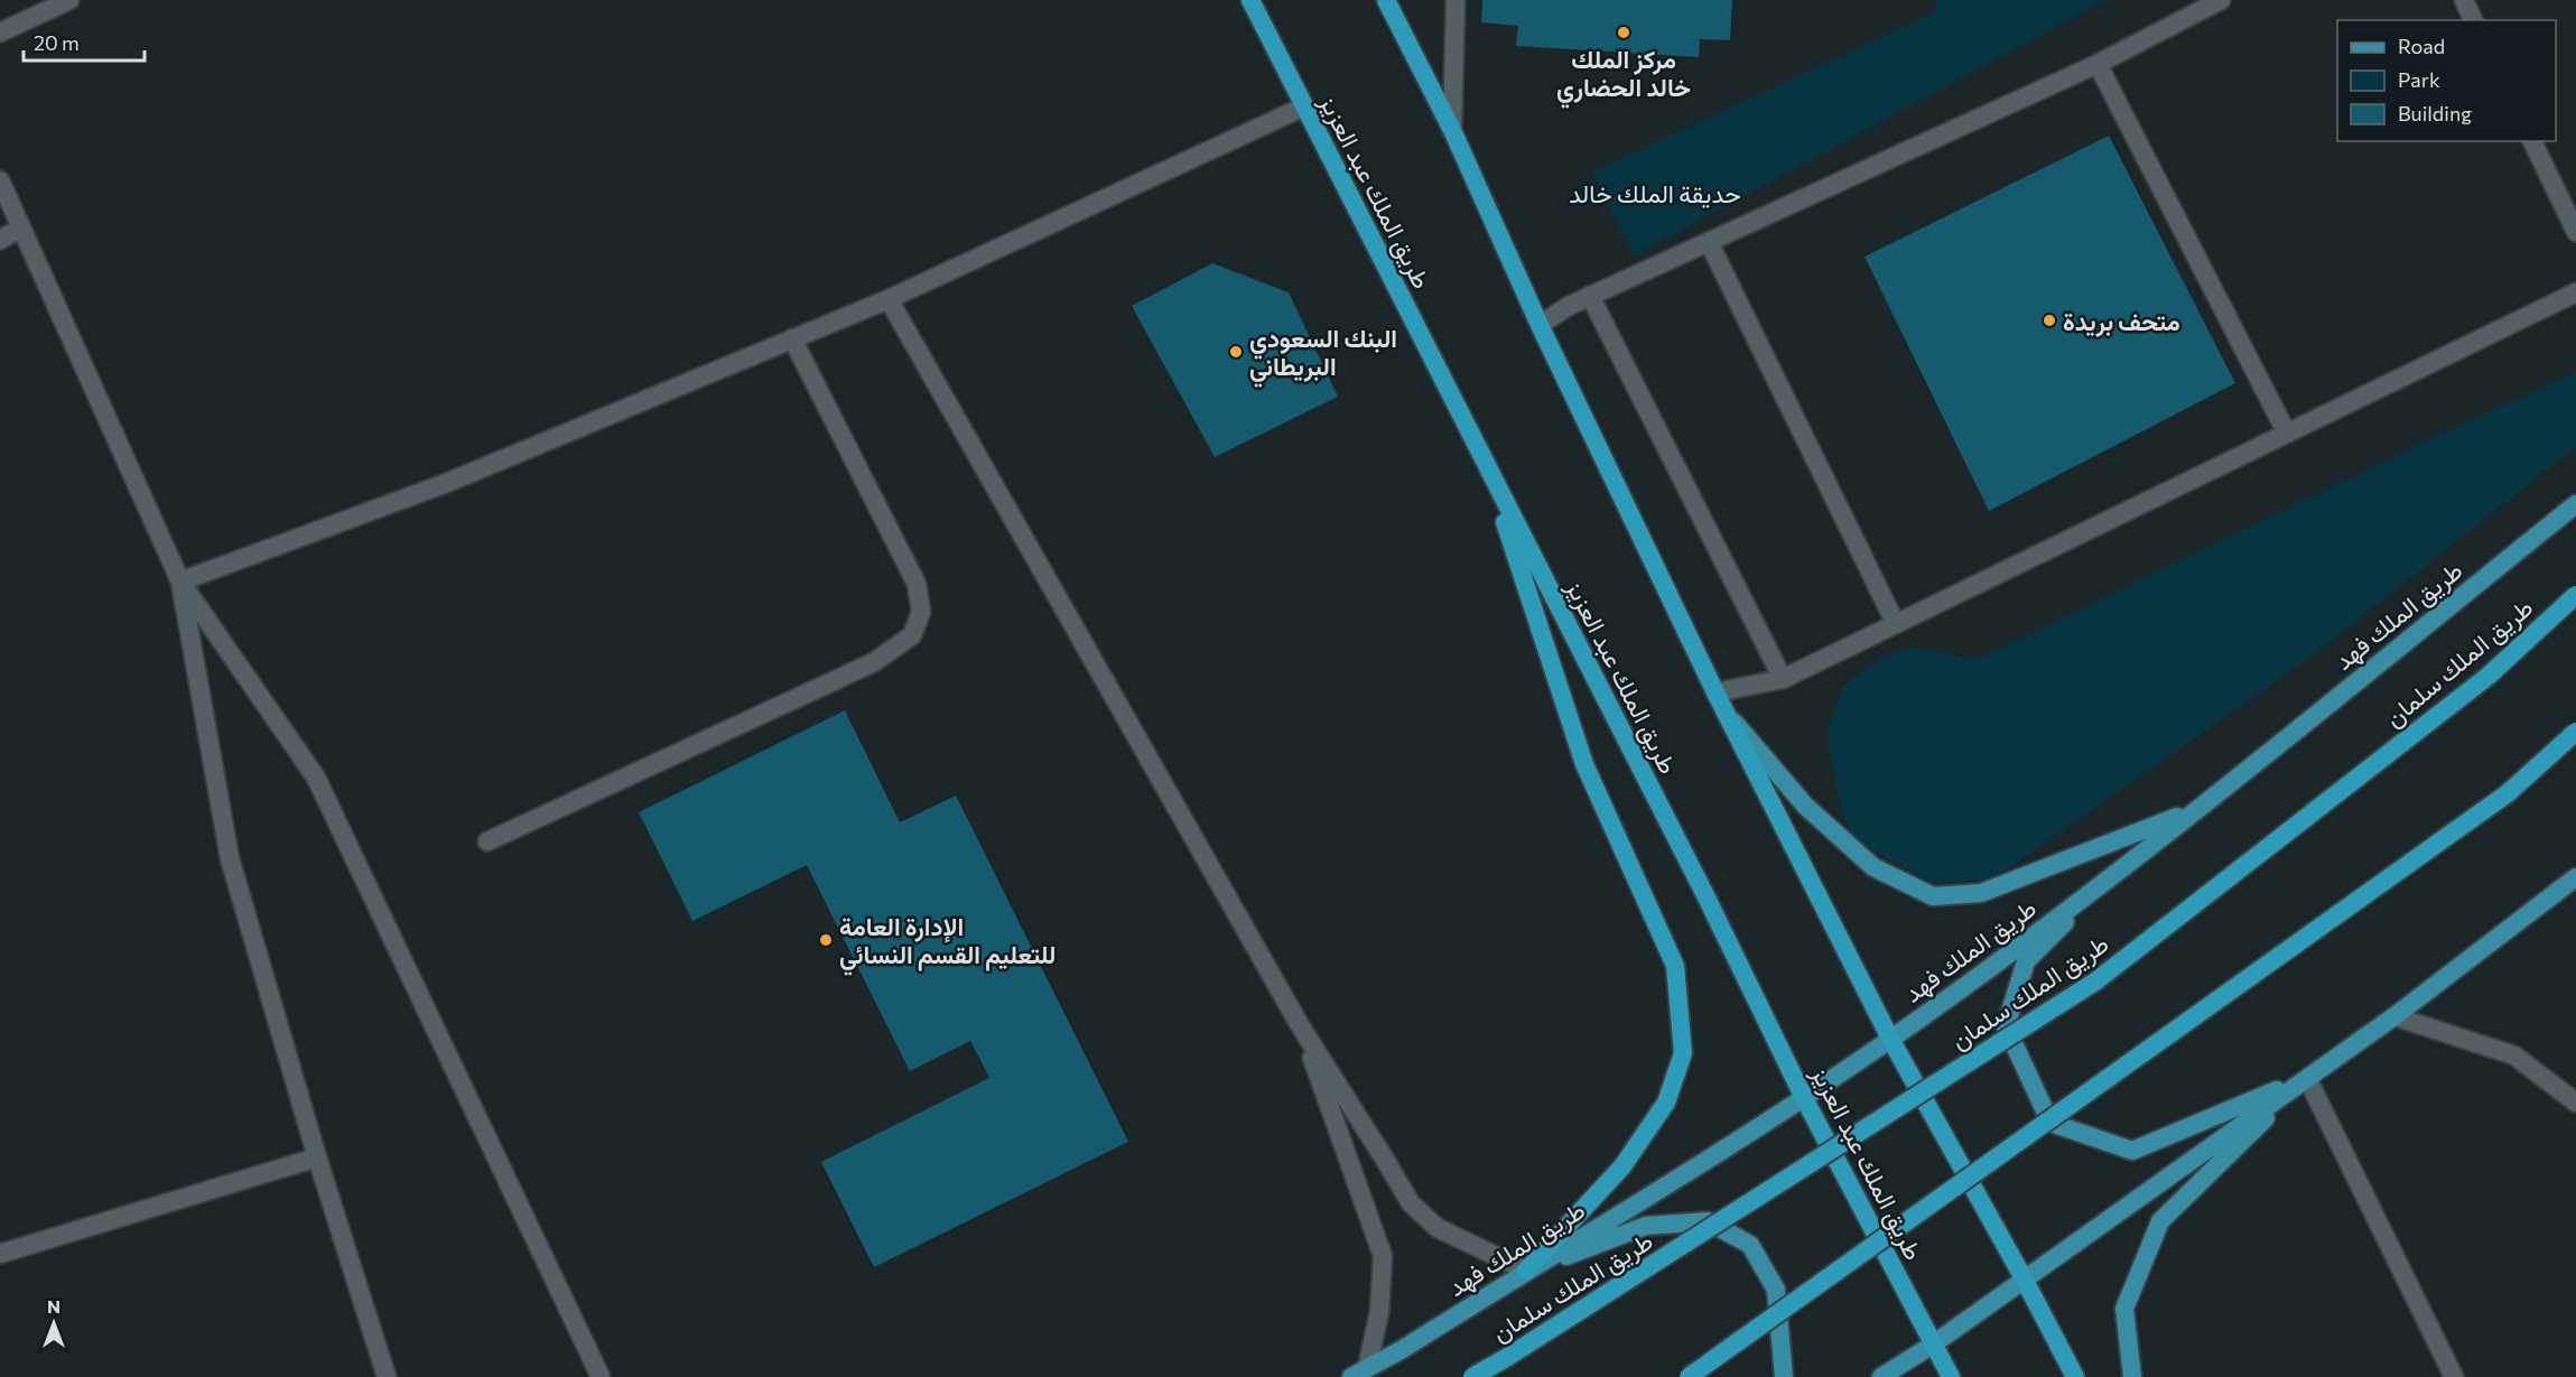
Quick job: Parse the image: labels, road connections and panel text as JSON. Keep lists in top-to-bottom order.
{
  "streets": {
    "highway": ["طريق الملك عبد العزيز", "طريق الملك سلمان"],
    "main road": ["طريق الملك فهد"]
  },
  "crossings": [
    ["طريق الملك عبد العزيز", "طريق الملك فهد"]
  ],
  "parks": ["حديقة الملك خالد"],
  "places": [
    "مركز الملك خالد الحضاري",
    "متحف بريدة",
    "البنك السعودي البريطاني",
    "الإدارة العامة للتعليم القسم النسائي"
  ],
  "legend": ["Road", "Park", "Building"],
  "scale_bar": "20 m",
  "north": "top"
}
